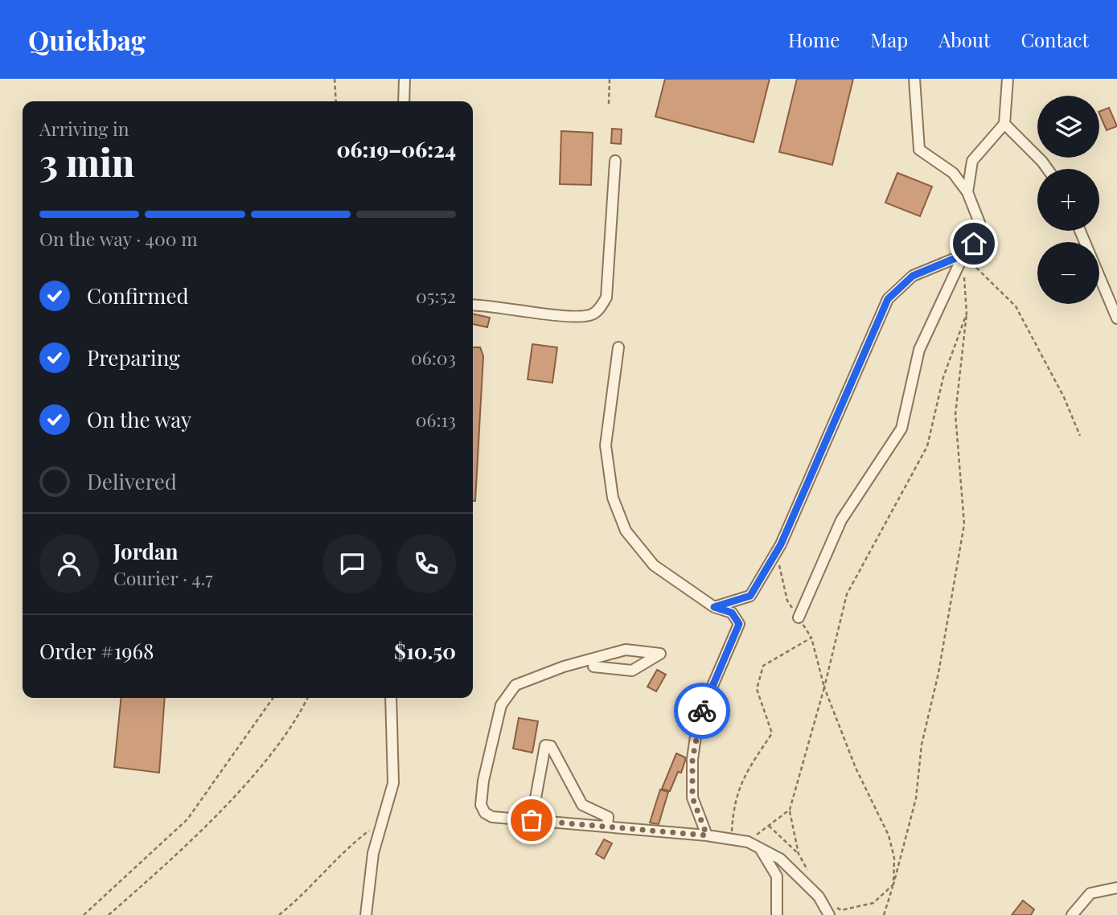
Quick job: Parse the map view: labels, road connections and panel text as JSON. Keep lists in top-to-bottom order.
{
  "page": {
    "header": "Quickbag",
    "nav": [
      "Home",
      "Map",
      "About",
      "Contact"
    ],
    "map_buttons": ["+", "−"],
    "heading": ["3 min", "Arriving in", "06:19–06:24"],
    "panel": [
      "Jordan",
      "Courier · 4.7",
      "Order #1968",
      "$10.50"
    ],
    "bar": "On the way · 400 m",
    "list": [
      ["Confirmed", "05:52"],
      ["Preparing", "06:03"],
      ["On the way", "06:13"],
      "Delivered"
    ]
  }
}
